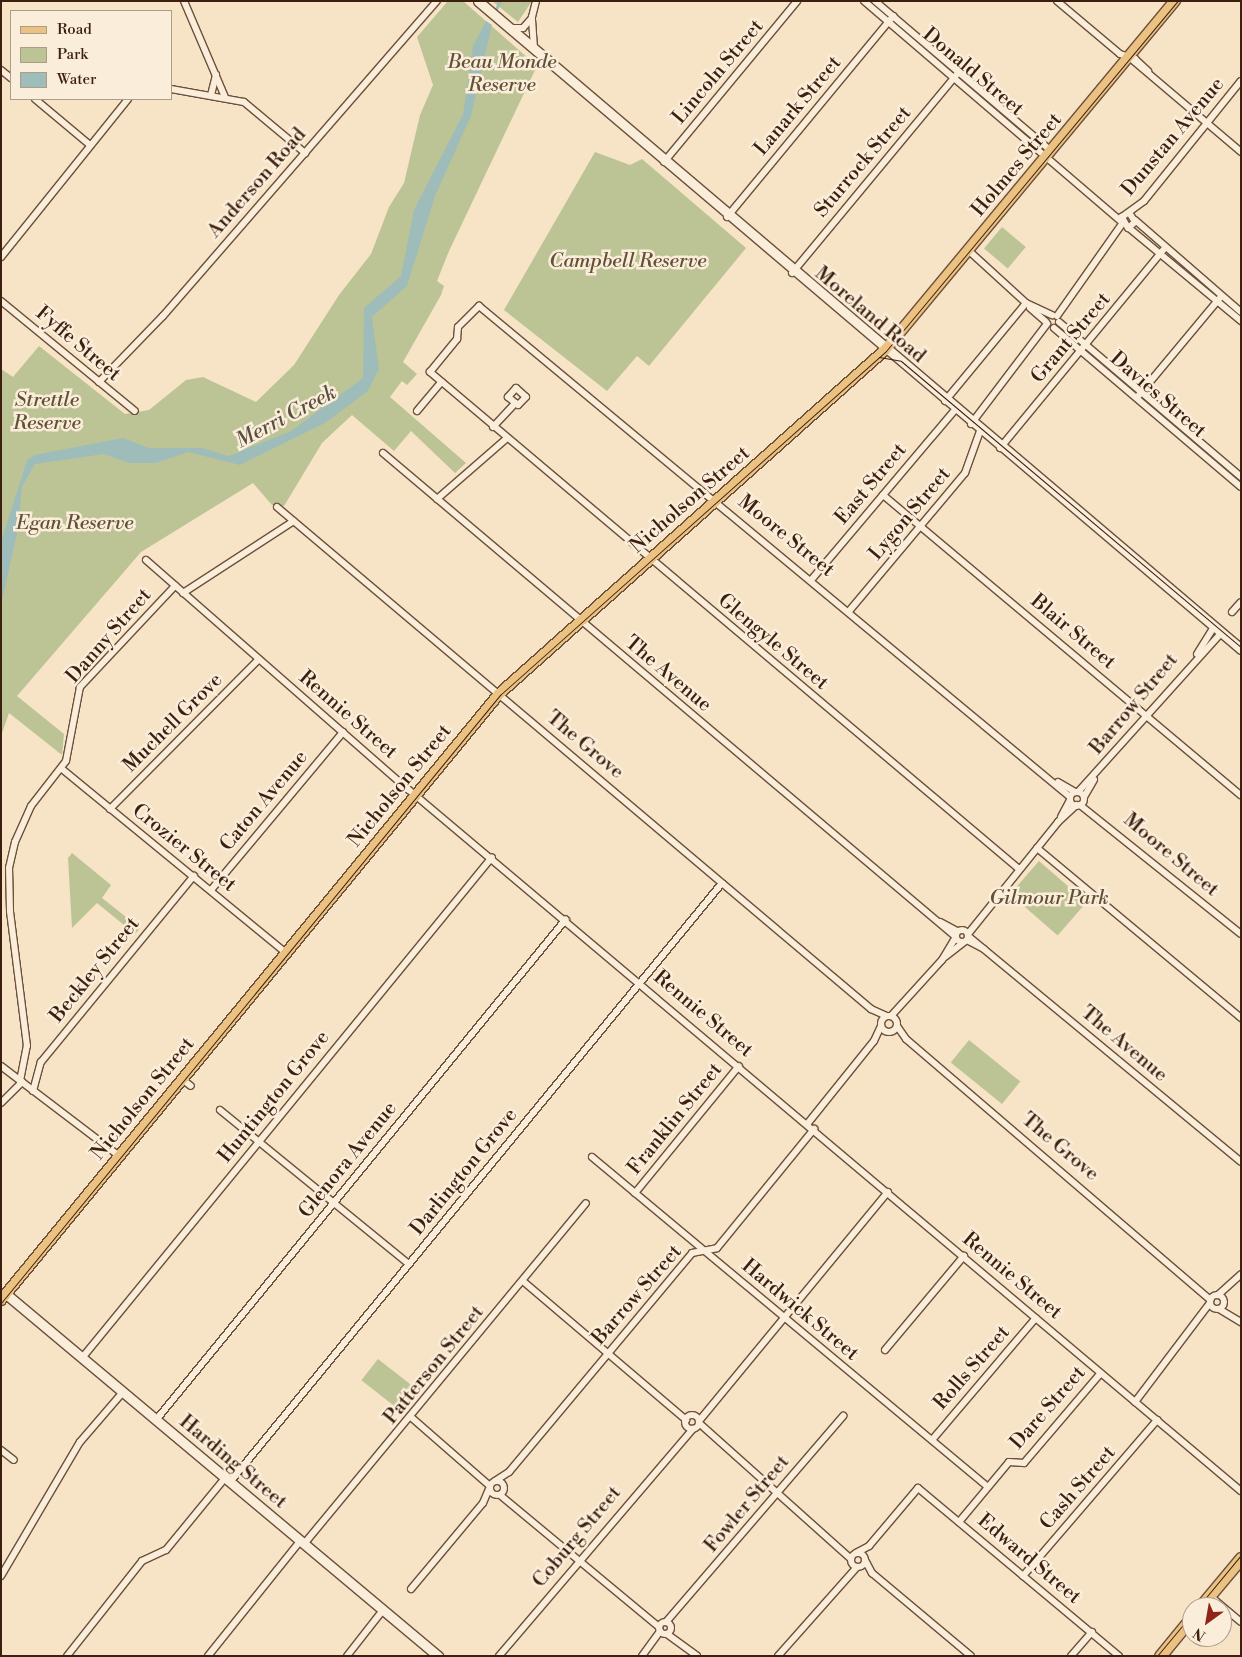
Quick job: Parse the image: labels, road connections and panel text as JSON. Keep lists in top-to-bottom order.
{
  "streets": {
    "main road": [
      "Holmes Street",
      "Moreland Road",
      "Nicholson Street",
      "Harding Street"
    ],
    "street": [
      "Lincoln Street",
      "Donald Street",
      "Lanark Street",
      "Dunstan Avenue",
      "Sturrock Street",
      "Anderson Road",
      "Grant Street",
      "Fyffe Street",
      "Davies Street",
      "East Street",
      "Lygon Street",
      "Moore Street",
      "Blair Street",
      "Danny Street",
      "Glengyle Street",
      "The Avenue",
      "Barrow Street",
      "Rennie Street",
      "Muchell Grove",
      "The Grove",
      "Caton Avenue",
      "Crozier Street",
      "Beckley Street",
      "Huntington Grove",
      "Franklin Street",
      "Glenora Avenue",
      "Darlington Grove",
      "Hardwick Street",
      "Patterson Street",
      "Rolls Street",
      "Dare Street",
      "Cash Street",
      "Fowler Street",
      "Coburg Street",
      "Edward Street"
    ]
  },
  "crossings": [
    ["Lincoln Street", "Moreland Road"],
    ["Donald Street", "Lanark Street"],
    ["Donald Street", "Dunstan Avenue"],
    ["Donald Street", "Sturrock Street"],
    ["Donald Street", "Holmes Street"],
    ["Lanark Street", "Moreland Road"],
    ["Dunstan Avenue", "Davies Street"],
    ["Sturrock Street", "Moreland Road"],
    ["Holmes Street", "Moreland Road"],
    ["Holmes Street", "Davies Street"],
    ["Holmes Street", "Nicholson Street"],
    ["Anderson Road", "Fyffe Street"],
    ["Moreland Road", "Grant Street"],
    ["Moreland Road", "East Street"],
    ["Moreland Road", "Nicholson Street"],
    ["Moreland Road", "Lygon Street"],
    ["Moreland Road", "Barrow Street"],
    ["Grant Street", "Davies Street"],
    ["East Street", "Moore Street"],
    ["East Street", "Blair Street"],
    ["Nicholson Street", "Moore Street"],
    ["Nicholson Street", "Glengyle Street"],
    ["Nicholson Street", "The Avenue"],
    ["Nicholson Street", "Rennie Street"],
    ["Nicholson Street", "The Grove"],
    ["Nicholson Street", "Crozier Street"],
    ["Nicholson Street", "Harding Street"],
    ["Lygon Street", "Moore Street"],
    ["Lygon Street", "Blair Street"],
    ["Moore Street", "Glengyle Street"],
    ["Moore Street", "Barrow Street"],
    ["Blair Street", "Barrow Street"],
    ["Danny Street", "Rennie Street"],
    ["Danny Street", "Crozier Street"],
    ["Glengyle Street", "Barrow Street"],
    ["The Avenue", "Barrow Street"],
    ["Barrow Street", "Rennie Street"],
    ["Barrow Street", "The Grove"],
    ["Barrow Street", "Hardwick Street"],
    ["Rennie Street", "Muchell Grove"],
    ["Rennie Street", "Caton Avenue"],
    ["Rennie Street", "Huntington Grove"],
    ["Rennie Street", "Franklin Street"],
    ["Rennie Street", "Glenora Avenue"],
    ["Rennie Street", "Darlington Grove"],
    ["Rennie Street", "Rolls Street"],
    ["Rennie Street", "Dare Street"],
    ["Rennie Street", "Cash Street"],
    ["Muchell Grove", "Crozier Street"],
    ["The Grove", "Darlington Grove"],
    ["Caton Avenue", "Crozier Street"],
    ["Crozier Street", "Beckley Street"],
    ["Huntington Grove", "Harding Street"],
    ["Franklin Street", "Hardwick Street"],
    ["Glenora Avenue", "Harding Street"],
    ["Darlington Grove", "Harding Street"],
    ["Hardwick Street", "Rolls Street"],
    ["Hardwick Street", "Dare Street"],
    ["Patterson Street", "Harding Street"],
    ["Dare Street", "Edward Street"],
    ["Cash Street", "Edward Street"]
  ],
  "water": ["Merri Creek"],
  "parks": [
    "Beau Monde Reserve",
    "Campbell Reserve",
    "Strettle Reserve",
    "Egan Reserve",
    "Gilmour Park"
  ],
  "legend": ["Road", "Park", "Water"],
  "north": "bottom left"
}
